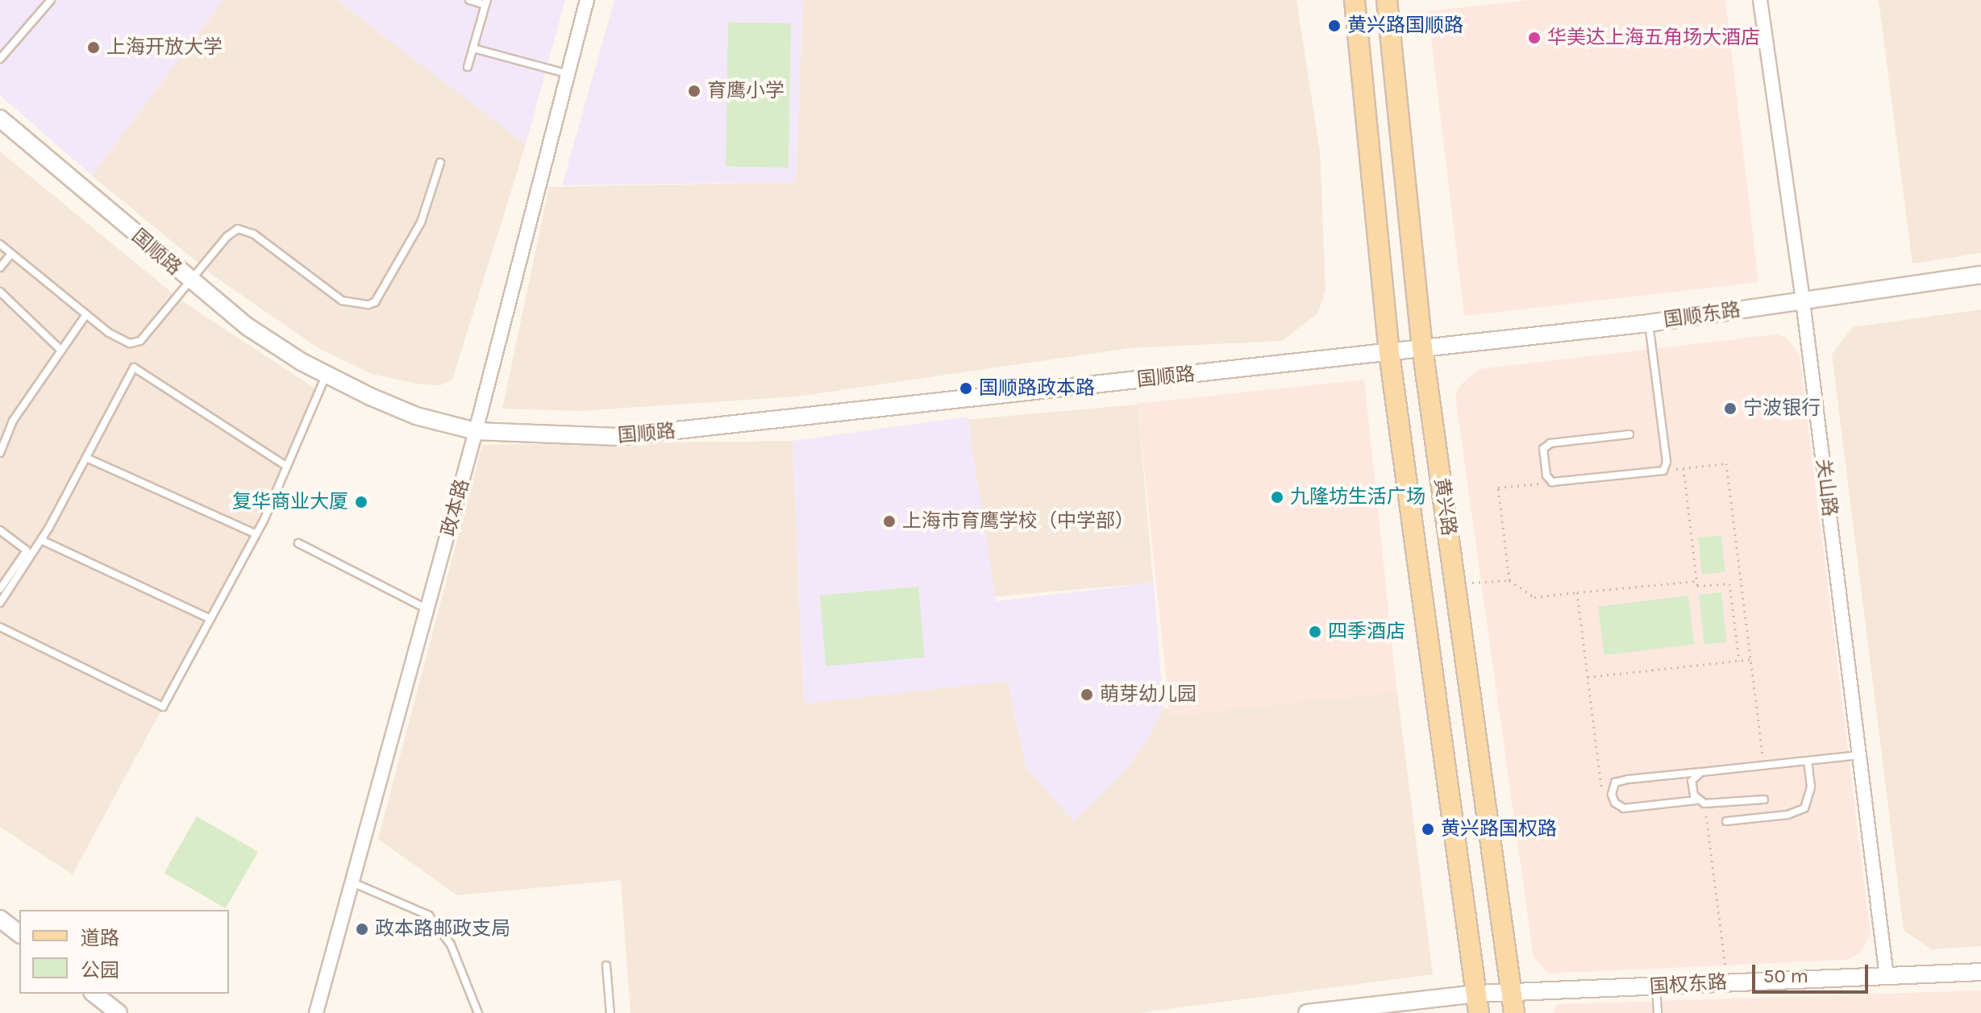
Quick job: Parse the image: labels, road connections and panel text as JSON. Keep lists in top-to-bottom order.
{
  "streets": {
    "main road": ["黄兴路"],
    "street": [
      "国顺路",
      "国顺东路",
      "关山路",
      "政本路",
      "国权东路"
    ]
  },
  "crossings": [
    ["国顺路", "国顺东路"],
    ["国顺路", "黄兴路"],
    ["国顺路", "政本路"],
    ["国顺东路", "关山路"],
    ["国顺东路", "黄兴路"],
    ["关山路", "国权东路"],
    ["黄兴路", "国权东路"]
  ],
  "places": [
    "黄兴路国顺路",
    "华美达上海五角场大酒店",
    "上海开放大学",
    "育鹰小学",
    "国顺路政本路",
    "宁波银行",
    "九隆坊生活广场",
    "复华商业大厦",
    "上海市育鹰学校（中学部）",
    "四季酒店",
    "萌芽幼儿园",
    "黄兴路国权路",
    "政本路邮政支局"
  ],
  "legend": ["道路", "公园"],
  "scale_bar": "50 m"
}
